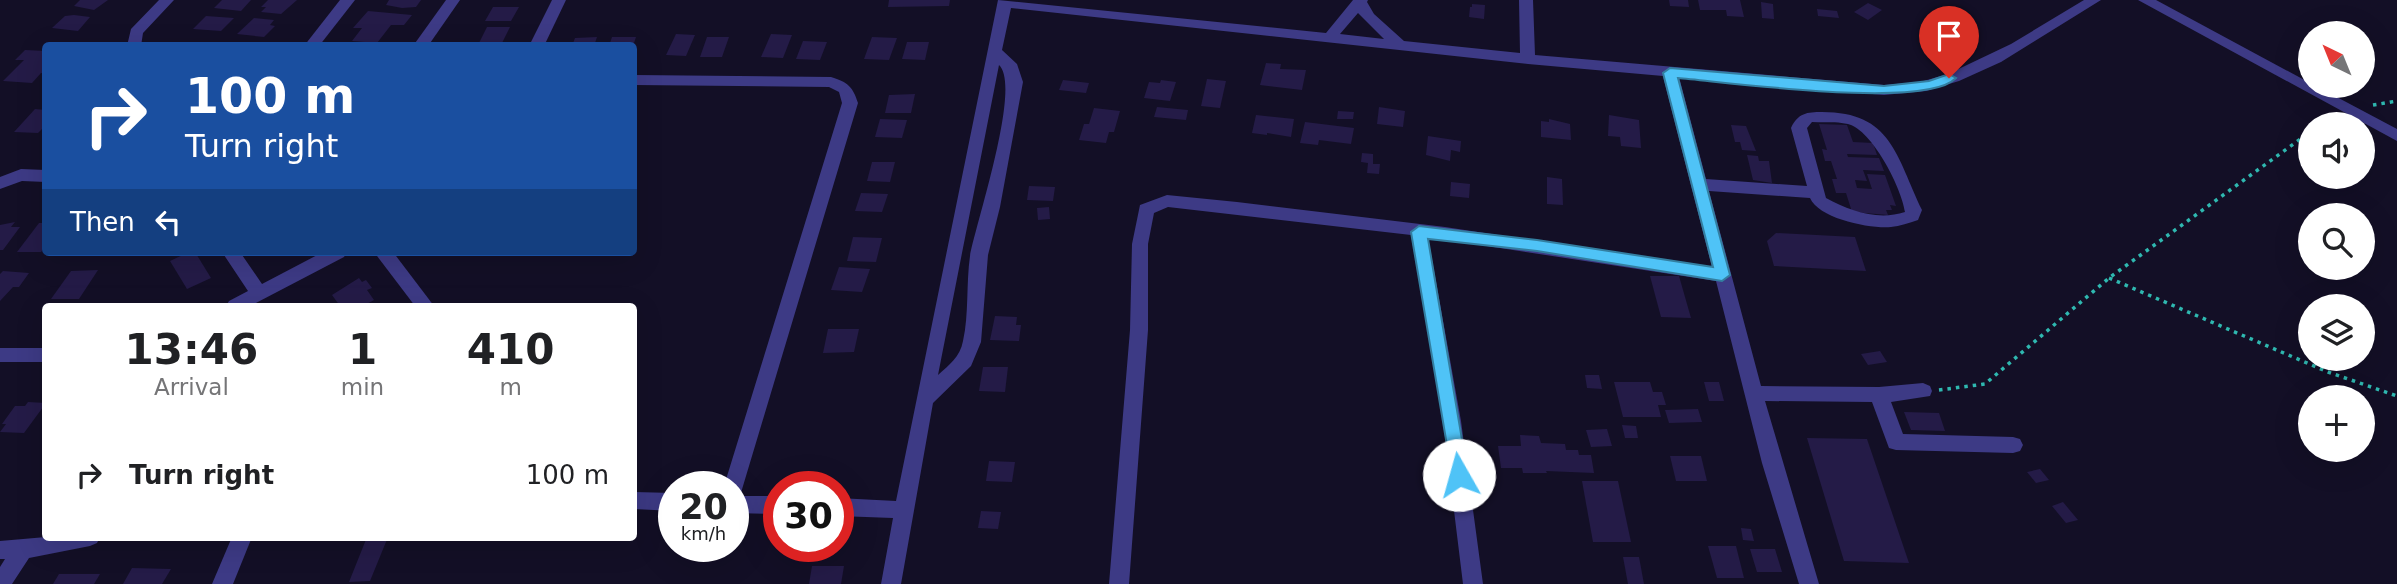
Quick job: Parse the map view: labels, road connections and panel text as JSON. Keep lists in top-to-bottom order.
{
  "north": "top left",
  "page": {
    "map_buttons": "+",
    "turn": ["100 m", "Turn right"],
    "then": "Then",
    "eta": [
      "13:46",
      "Arrival",
      "1",
      "min",
      "410",
      "m"
    ],
    "list": [
      {
        "name": "Turn right",
        "value": "100 m"
      }
    ],
    "speed": "20 km/h",
    "limit": "30"
  }
}
